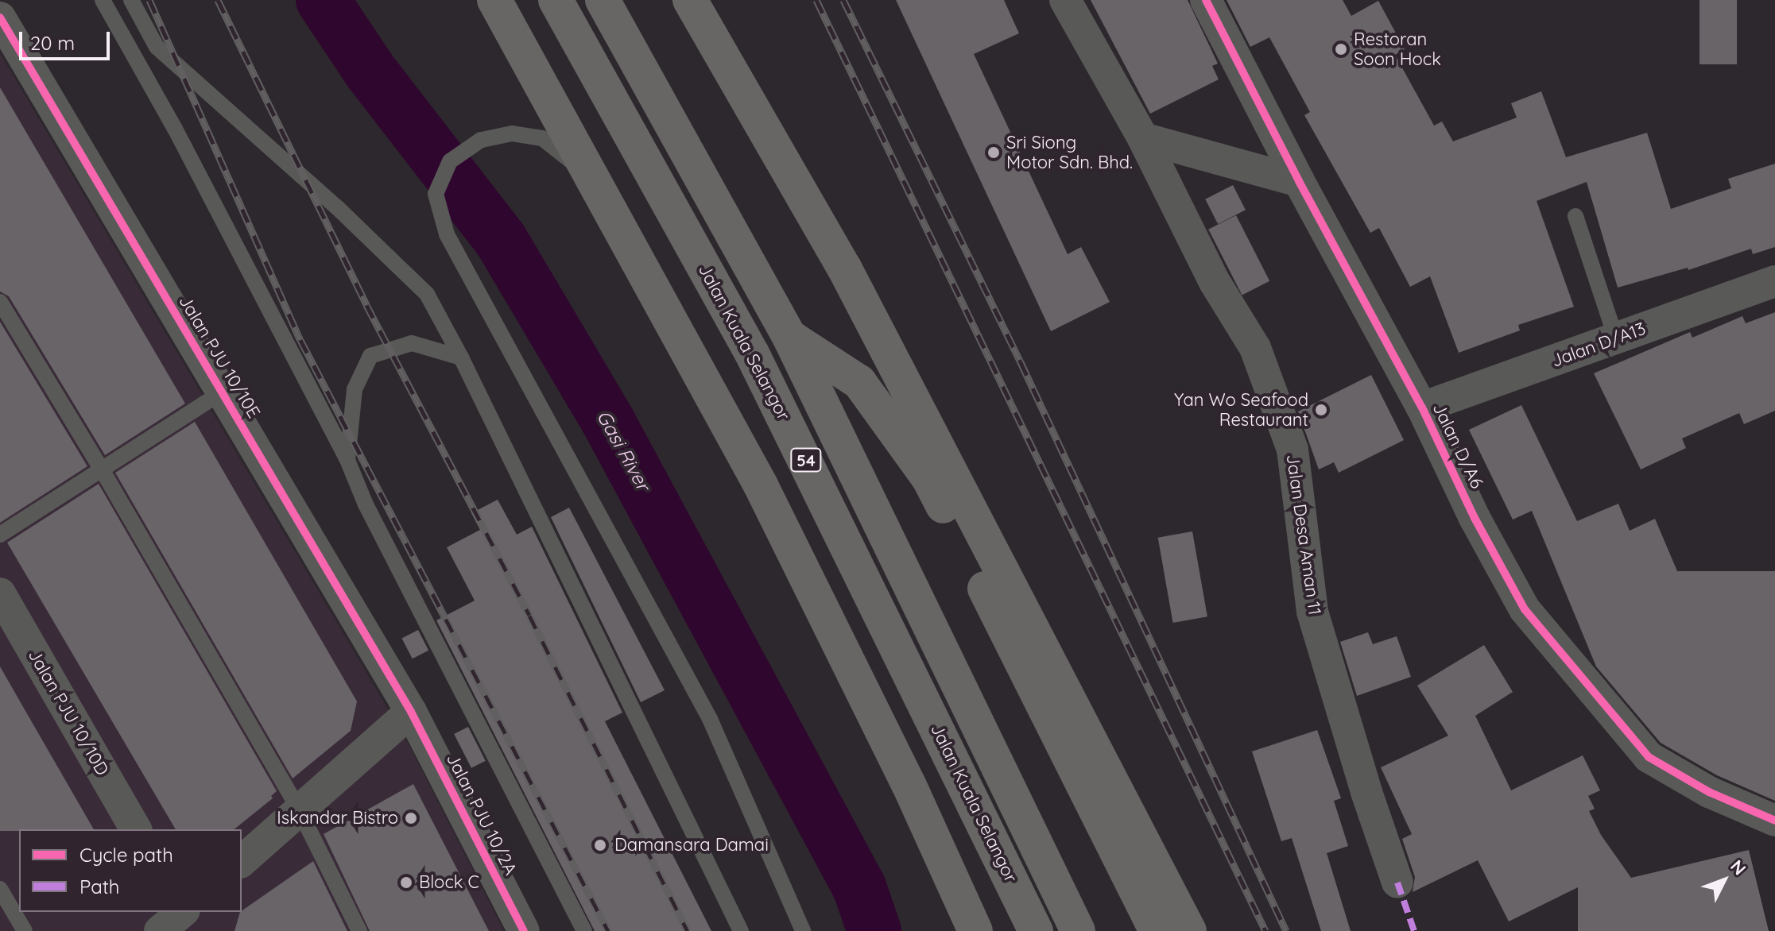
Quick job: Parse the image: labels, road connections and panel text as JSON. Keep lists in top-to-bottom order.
{
  "streets": {
    "highway": ["Jalan Kuala Selangor", "54"],
    "street": [
      "Jalan D/A13",
      "Jalan PJU 10/10E",
      "Jalan D/A6",
      "Jalan Desa Aman 11",
      "Jalan PJU 10/10D",
      "Jalan PJU 10/2A"
    ]
  },
  "crossings": [
    ["Jalan D/A13", "Jalan D/A6"],
    ["Jalan PJU 10/10E", "Jalan PJU 10/2A"]
  ],
  "water": ["Gasi River"],
  "places": [
    "Restoran Soon Hock",
    "Sri Siong Motor Sdn. Bhd.",
    "Yan Wo Seafood Restaurant",
    "Iskandar Bistro",
    "Damansara Damai",
    "Block C"
  ],
  "legend": ["Cycle path", "Path"],
  "scale_bar": "20 m",
  "north": "top right"
}
